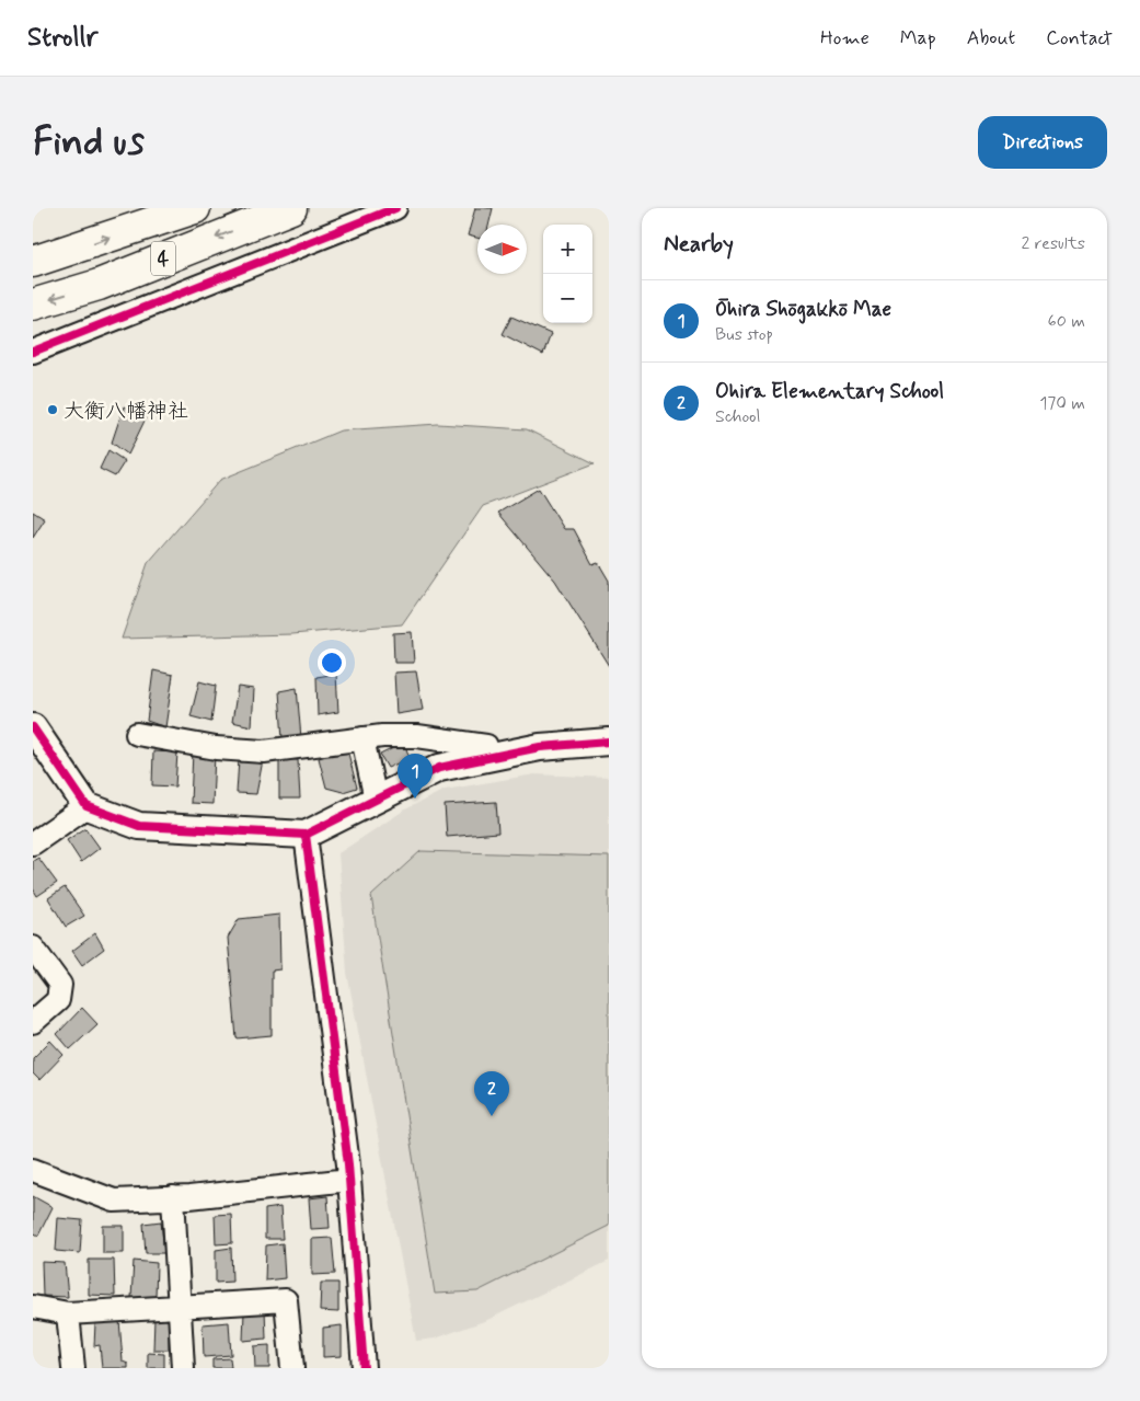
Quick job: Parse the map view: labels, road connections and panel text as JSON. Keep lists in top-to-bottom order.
{
  "streets": {
    "highway": ["4"]
  },
  "places": ["大衡八幡神社"],
  "north": "right",
  "page": {
    "header": "Strollr",
    "nav": [
      "Home",
      "Map",
      "About",
      "Contact"
    ],
    "buttons": "Directions",
    "title": "Find us",
    "heading": ["Nearby", "2 results"],
    "map_buttons": ["+", "−"],
    "list": [
      {
        "mark": "1",
        "name": "Ōhira Shōgakkō Mae",
        "note": "Bus stop",
        "value": "60 m"
      },
      {
        "mark": "2",
        "name": "Ohira Elementary School",
        "note": "School",
        "value": "170 m"
      }
    ],
    "pins": ["1", "2"]
  }
}
